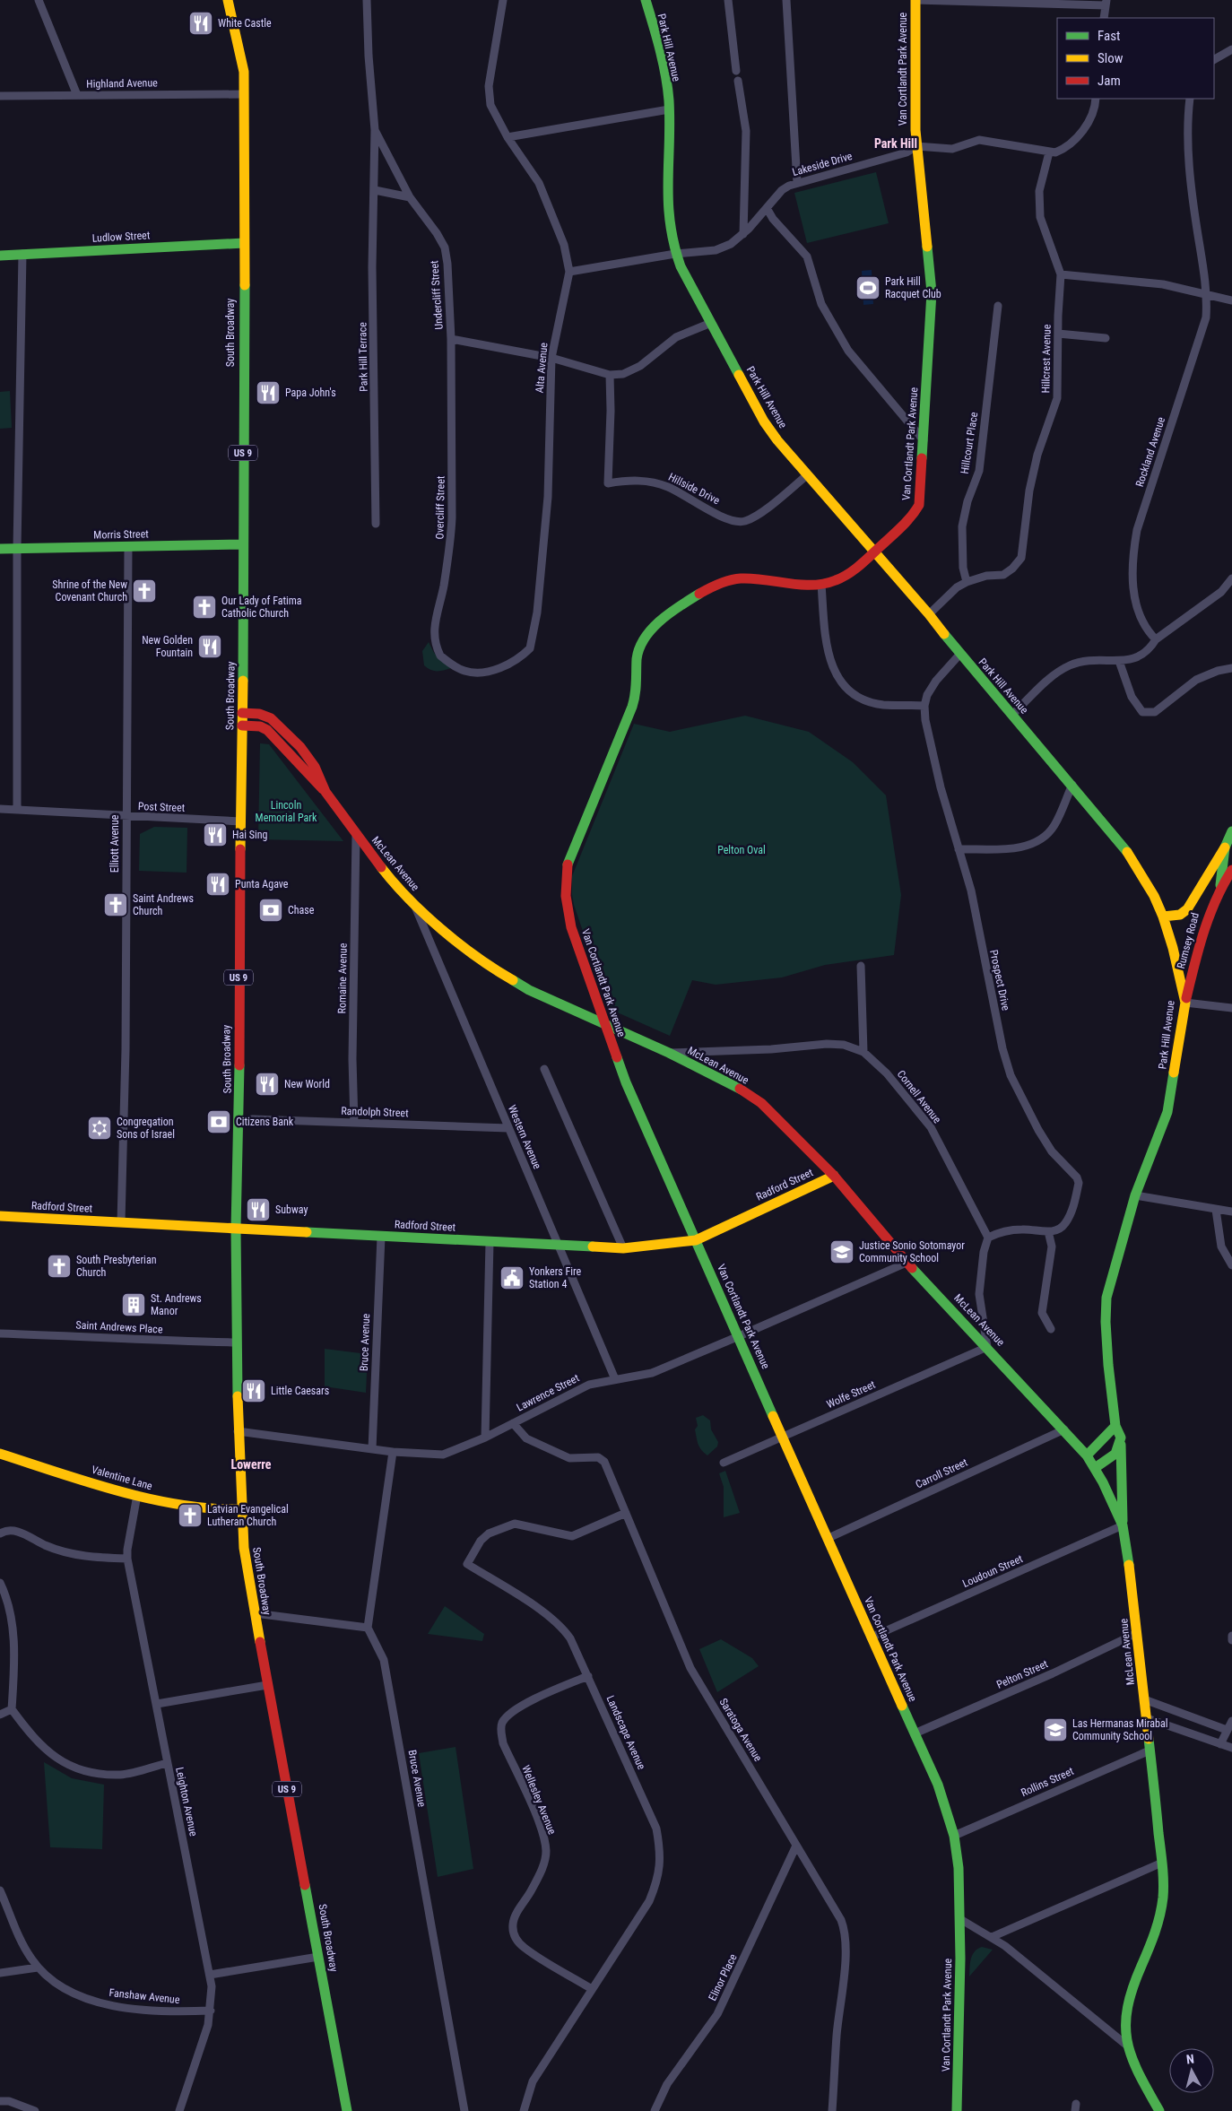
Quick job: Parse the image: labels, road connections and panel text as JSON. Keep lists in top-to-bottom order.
{
  "streets": {
    "street": [
      "Park Hill Avenue",
      "Van Cortlandt Park Avenue",
      "Highland Avenue",
      "Lakeside Drive",
      "Ludlow Street",
      "Undercliff Street",
      "South Broadway",
      "Park Hill Terrace",
      "Hillcrest Avenue",
      "Alta Avenue",
      "Hillcourt Place",
      "Rockland Avenue",
      "US 9",
      "Hillside Drive",
      "Overcliff Street",
      "Morris Street",
      "Post Street",
      "Elliott Avenue",
      "McLean Avenue",
      "Rumsey Road",
      "Romaine Avenue",
      "Prospect Drive",
      "Cornell Avenue",
      "Randolph Street",
      "Western Avenue",
      "Radford Street",
      "Saint Andrews Place",
      "Bruce Avenue",
      "Lawrence Street",
      "Wolfe Street",
      "Carroll Street",
      "Valentine Lane",
      "Loudoun Street",
      "Pelton Street",
      "Saratoga Avenue",
      "Landscape Avenue",
      "Rollins Street",
      "Wellesley Avenue",
      "Leighton Avenue",
      "Elinor Place",
      "Fanshaw Avenue"
    ]
  },
  "crossings": [
    ["Park Hill Avenue", "Van Cortlandt Park Avenue"],
    ["Park Hill Avenue", "Lakeside Drive"],
    ["Park Hill Avenue", "Hillcrest Avenue"],
    ["Park Hill Avenue", "Hillside Drive"],
    ["Park Hill Avenue", "Rumsey Road"],
    ["Van Cortlandt Park Avenue", "Lakeside Drive"],
    ["Van Cortlandt Park Avenue", "McLean Avenue"],
    ["Van Cortlandt Park Avenue", "Radford Street"],
    ["Van Cortlandt Park Avenue", "Lawrence Street"],
    ["Van Cortlandt Park Avenue", "Wolfe Street"],
    ["Van Cortlandt Park Avenue", "Carroll Street"],
    ["Van Cortlandt Park Avenue", "Loudoun Street"],
    ["Van Cortlandt Park Avenue", "Pelton Street"],
    ["Van Cortlandt Park Avenue", "Rollins Street"],
    ["Highland Avenue", "South Broadway"],
    ["Lakeside Drive", "Hillcrest Avenue"],
    ["Lakeside Drive", "Alta Avenue"],
    ["Ludlow Street", "South Broadway"],
    ["Undercliff Street", "Park Hill Terrace"],
    ["Undercliff Street", "Alta Avenue"],
    ["Undercliff Street", "Hillside Drive"],
    ["Undercliff Street", "Overcliff Street"],
    ["South Broadway", "Morris Street"],
    ["South Broadway", "Post Street"],
    ["South Broadway", "McLean Avenue"],
    ["South Broadway", "Randolph Street"],
    ["South Broadway", "Radford Street"],
    ["South Broadway", "Saint Andrews Place"],
    ["South Broadway", "Lawrence Street"],
    ["South Broadway", "Valentine Lane"],
    ["Hillcrest Avenue", "Hillcourt Place"],
    ["Alta Avenue", "Overcliff Street"],
    ["Morris Street", "Elliott Avenue"],
    ["Post Street", "Elliott Avenue"],
    ["Elliott Avenue", "Radford Street"],
    ["McLean Avenue", "Romaine Avenue"],
    ["McLean Avenue", "Cornell Avenue"],
    ["McLean Avenue", "Western Avenue"],
    ["McLean Avenue", "Radford Street"],
    ["McLean Avenue", "Lawrence Street"],
    ["McLean Avenue", "Wolfe Street"],
    ["McLean Avenue", "Carroll Street"],
    ["McLean Avenue", "Loudoun Street"],
    ["McLean Avenue", "Pelton Street"],
    ["McLean Avenue", "Rollins Street"],
    ["Romaine Avenue", "Randolph Street"],
    ["Randolph Street", "Western Avenue"],
    ["Western Avenue", "Radford Street"],
    ["Western Avenue", "Lawrence Street"],
    ["Radford Street", "Bruce Avenue"],
    ["Bruce Avenue", "Lawrence Street"],
    ["Lawrence Street", "Saratoga Avenue"],
    ["Valentine Lane", "Leighton Avenue"],
    ["Saratoga Avenue", "Landscape Avenue"],
    ["Saratoga Avenue", "Elinor Place"],
    ["Landscape Avenue", "Wellesley Avenue"],
    ["Leighton Avenue", "Fanshaw Avenue"]
  ],
  "districts": ["Park Hill", "Lowerre"],
  "parks": ["Lincoln Memorial Park", "Pelton Oval"],
  "places": {
    "restaurant": [
      "White Castle",
      "Papa John's",
      "New Golden Fountain",
      "Hai Sing",
      "Punta Agave",
      "New World",
      "Subway",
      "Little Caesars"
    ],
    "sports": ["Park Hill Racquet Club"],
    "church": [
      "Shrine of the New Covenant Church",
      "Our Lady of Fatima Catholic Church",
      "Saint Andrews Church",
      "South Presbyterian Church",
      "Latvian Evangelical Lutheran Church"
    ],
    "bank": ["Chase", "Citizens Bank"],
    "synagogue": ["Congregation Sons of Israel"],
    "school or university": ["Justice Sonio Sotomayor Community School", "Las Hermanas Mirabal Community School"],
    "public building": ["Yonkers Fire Station 4"],
    "building": ["St. Andrews Manor"]
  },
  "legend": ["Fast", "Slow", "Jam"],
  "north": "top"
}
